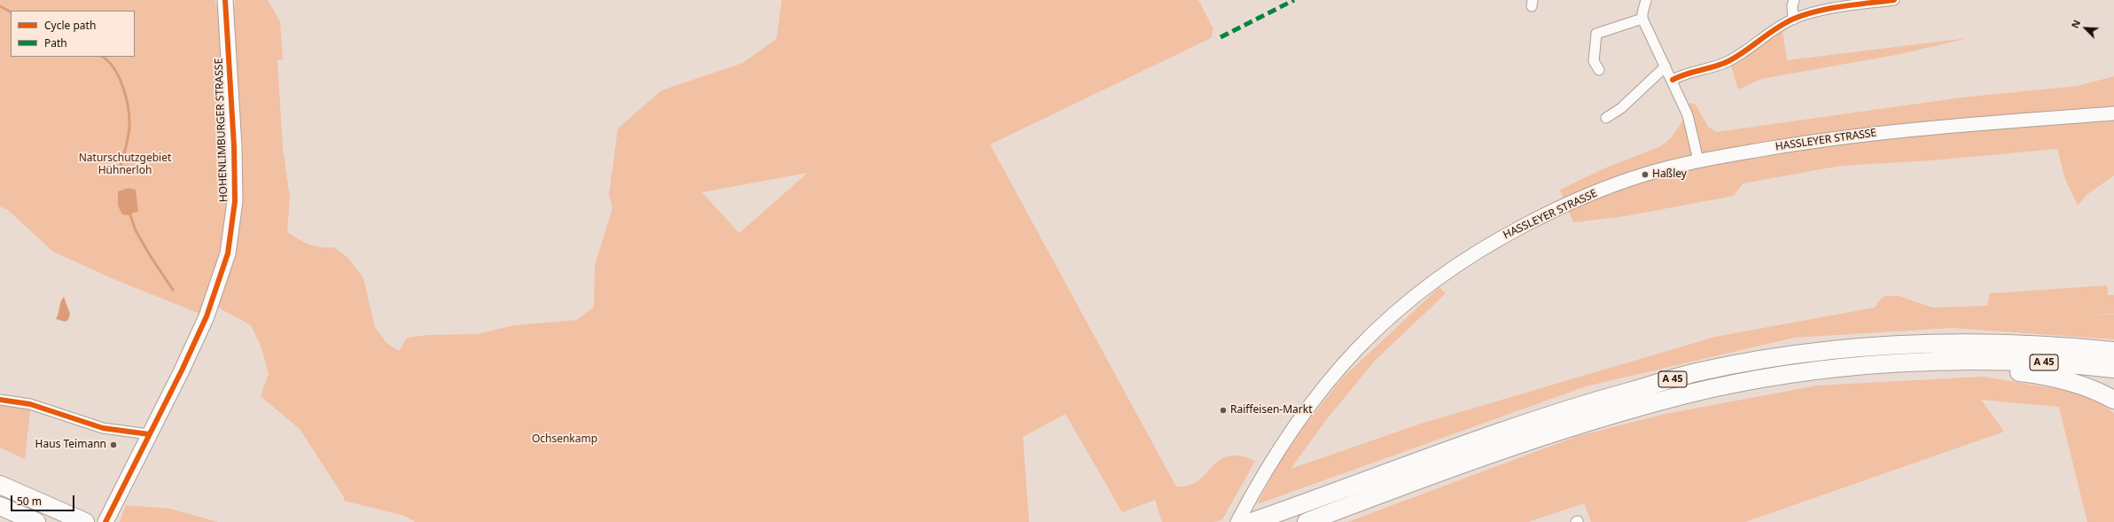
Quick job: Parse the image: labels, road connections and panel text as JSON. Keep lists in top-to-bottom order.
{
  "streets": {
    "highway": ["A 45"],
    "main road": ["HOHENLIMBURGER STRASSE", "HASSLEYER STRASSE"]
  },
  "parks": ["Naturschutzgebiet Hühnerloh", "Ochsenkamp"],
  "places": ["Haßley", "Raiffeisen-Markt", "Haus Teimann"],
  "legend": ["Cycle path", "Path"],
  "scale_bar": "50 m",
  "north": "top left"
}
